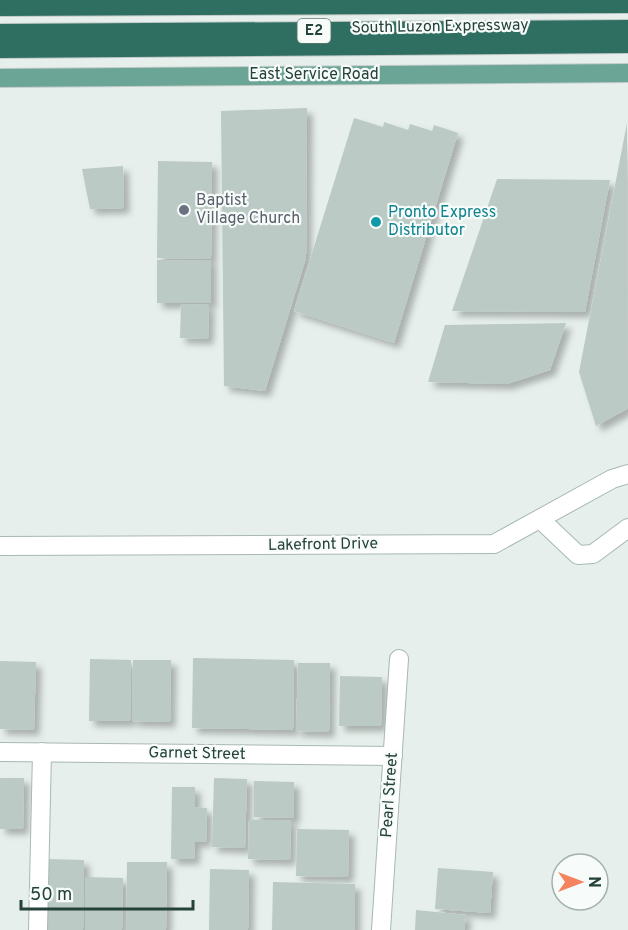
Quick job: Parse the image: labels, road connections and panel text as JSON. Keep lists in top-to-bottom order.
{
  "streets": {
    "highway": ["South Luzon Expressway", "E2"],
    "main road": ["East Service Road"],
    "street": ["Lakefront Drive", "Garnet Street", "Pearl Street"]
  },
  "crossings": [
    ["Garnet Street", "Pearl Street"]
  ],
  "places": ["Baptist Village Church", "Pronto Express Distributor"],
  "scale_bar": "50 m",
  "north": "right"
}
